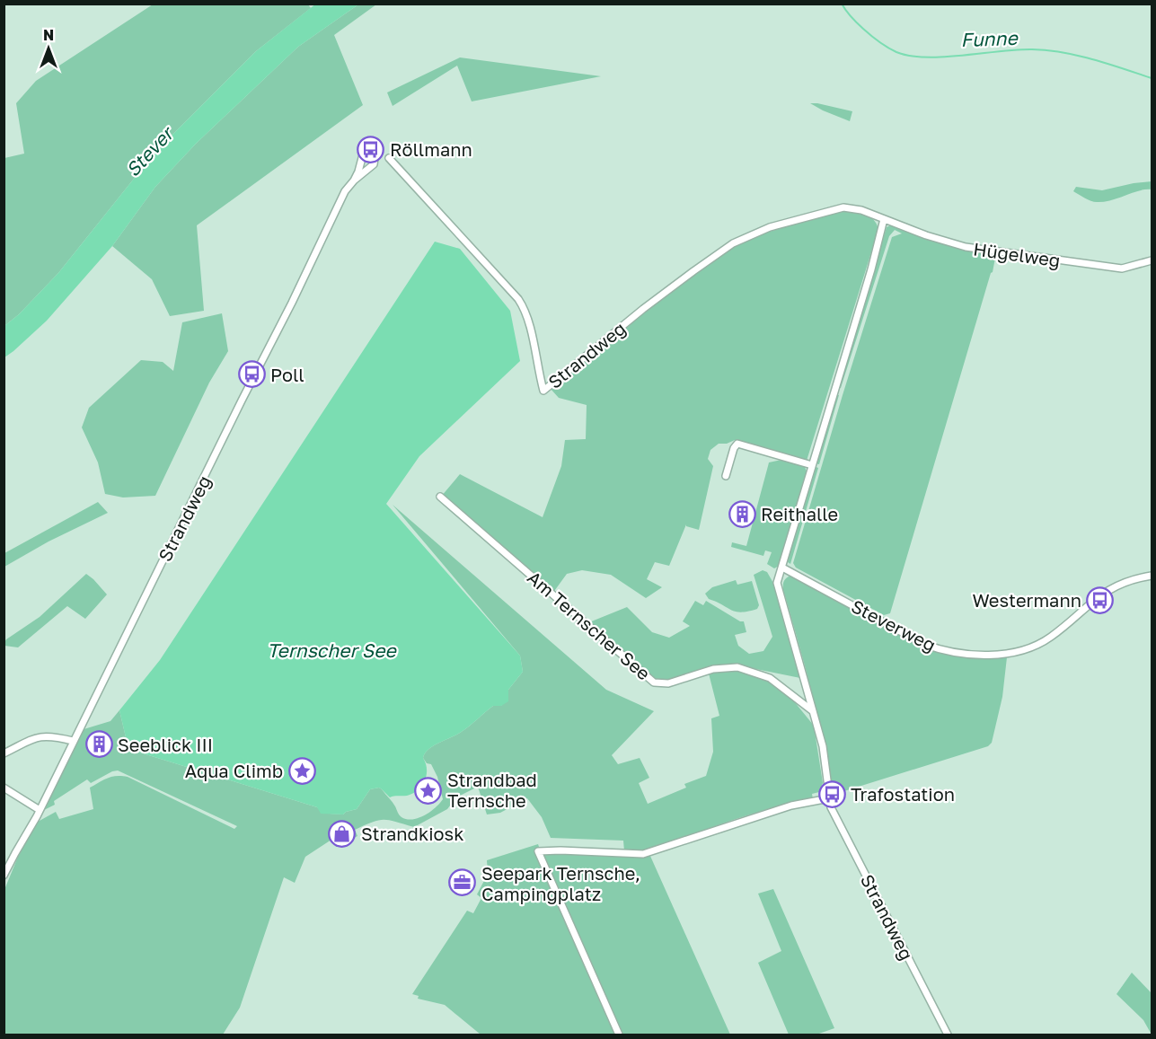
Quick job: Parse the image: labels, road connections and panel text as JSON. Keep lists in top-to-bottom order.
{
  "streets": {
    "street": [
      "Hügelweg",
      "Strandweg",
      "Am Ternscher See",
      "Steverweg"
    ]
  },
  "crossings": [
    ["Hügelweg", "Strandweg"],
    ["Strandweg", "Am Ternscher See"],
    ["Strandweg", "Steverweg"]
  ],
  "water": ["Funne", "Stever", "Ternscher See"],
  "places": {
    "bus stop": [
      "Röllmann",
      "Poll",
      "Westermann",
      "Trafostation"
    ],
    "building": ["Reithalle", "Seeblick III"],
    "place": ["Aqua Climb", "Strandbad Ternsche"],
    "shop": ["Strandkiosk"],
    "office": ["Seepark Ternsche, Campingplatz"]
  },
  "north": "top"
}
